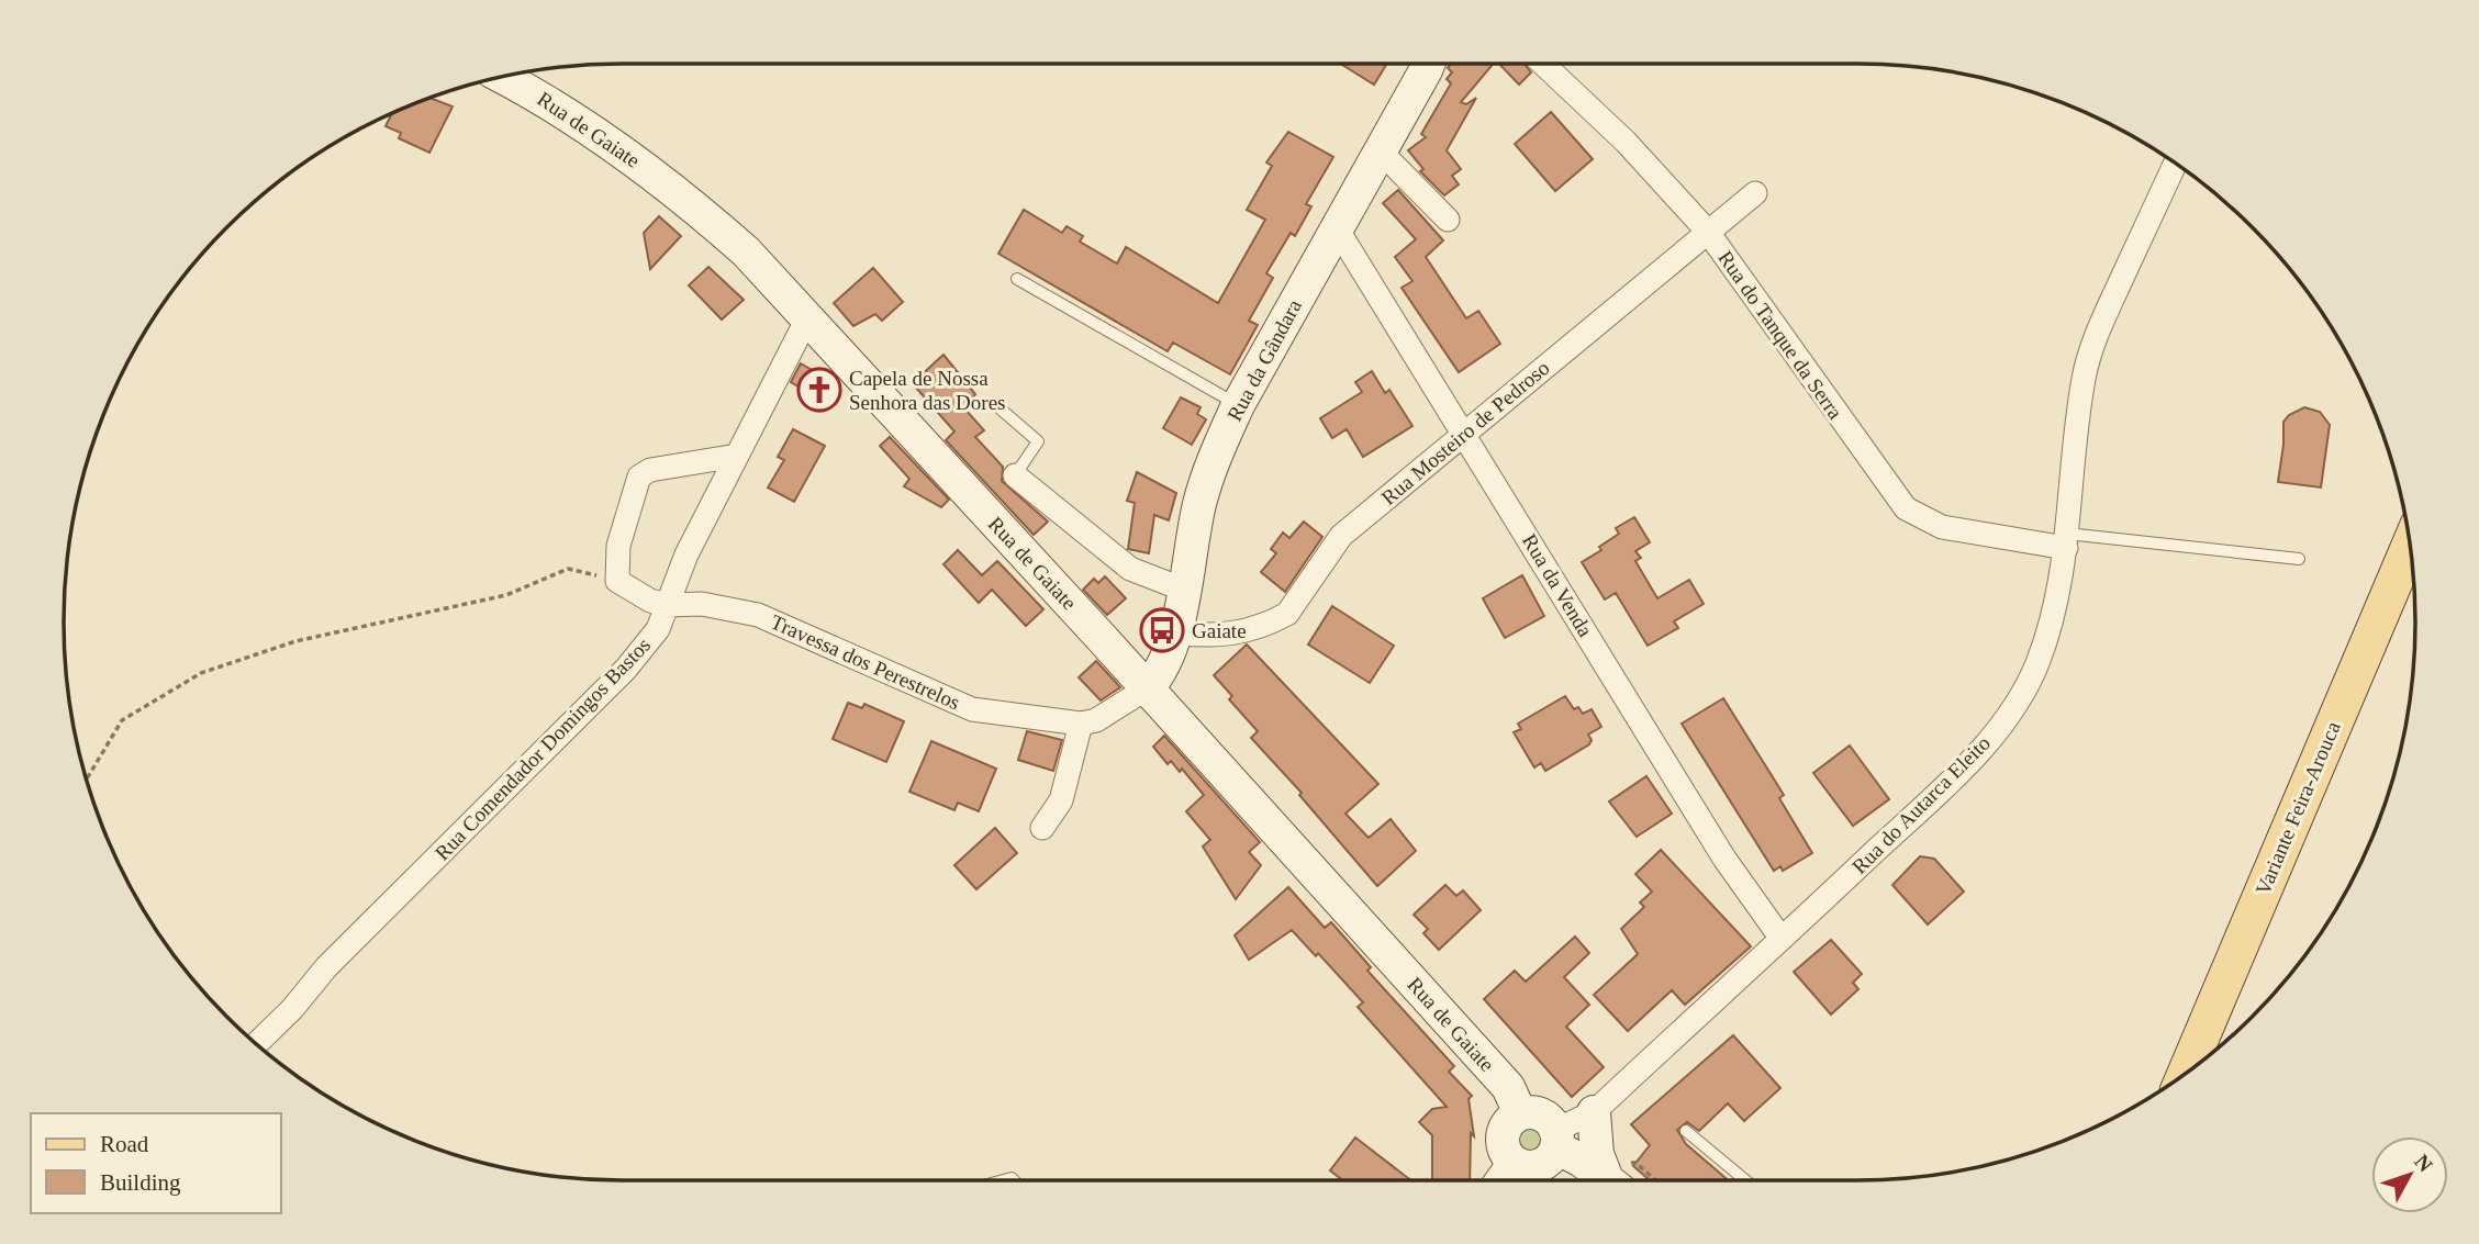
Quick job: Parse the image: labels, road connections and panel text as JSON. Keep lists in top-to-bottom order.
{
  "streets": {
    "main road": ["Rua de Gaiate", "Rua da Gândara", "Variante Feira-Arouca"],
    "street": [
      "Rua do Tanque da Serra",
      "Rua Mosteiro de Pedroso",
      "Rua da Venda",
      "Travessa dos Perestrelos",
      "Rua Comendador Domingos Bastos",
      "Rua do Autarca Eleito"
    ]
  },
  "crossings": [
    ["Rua de Gaiate", "Rua da Gândara"],
    ["Rua de Gaiate", "Rua Comendador Domingos Bastos"],
    ["Rua de Gaiate", "Rua do Autarca Eleito"],
    ["Rua do Tanque da Serra", "Rua Mosteiro de Pedroso"],
    ["Rua do Tanque da Serra", "Rua do Autarca Eleito"],
    ["Rua da Gândara", "Rua Mosteiro de Pedroso"],
    ["Rua da Gândara", "Rua da Venda"],
    ["Rua Mosteiro de Pedroso", "Rua da Venda"],
    ["Rua da Venda", "Rua do Autarca Eleito"],
    ["Travessa dos Perestrelos", "Rua Comendador Domingos Bastos"]
  ],
  "places": {
    "church": ["Capela de Nossa Senhora das Dores"],
    "bus stop": ["Gaiate"]
  },
  "legend": ["Road", "Building"],
  "north": "top right"
}
